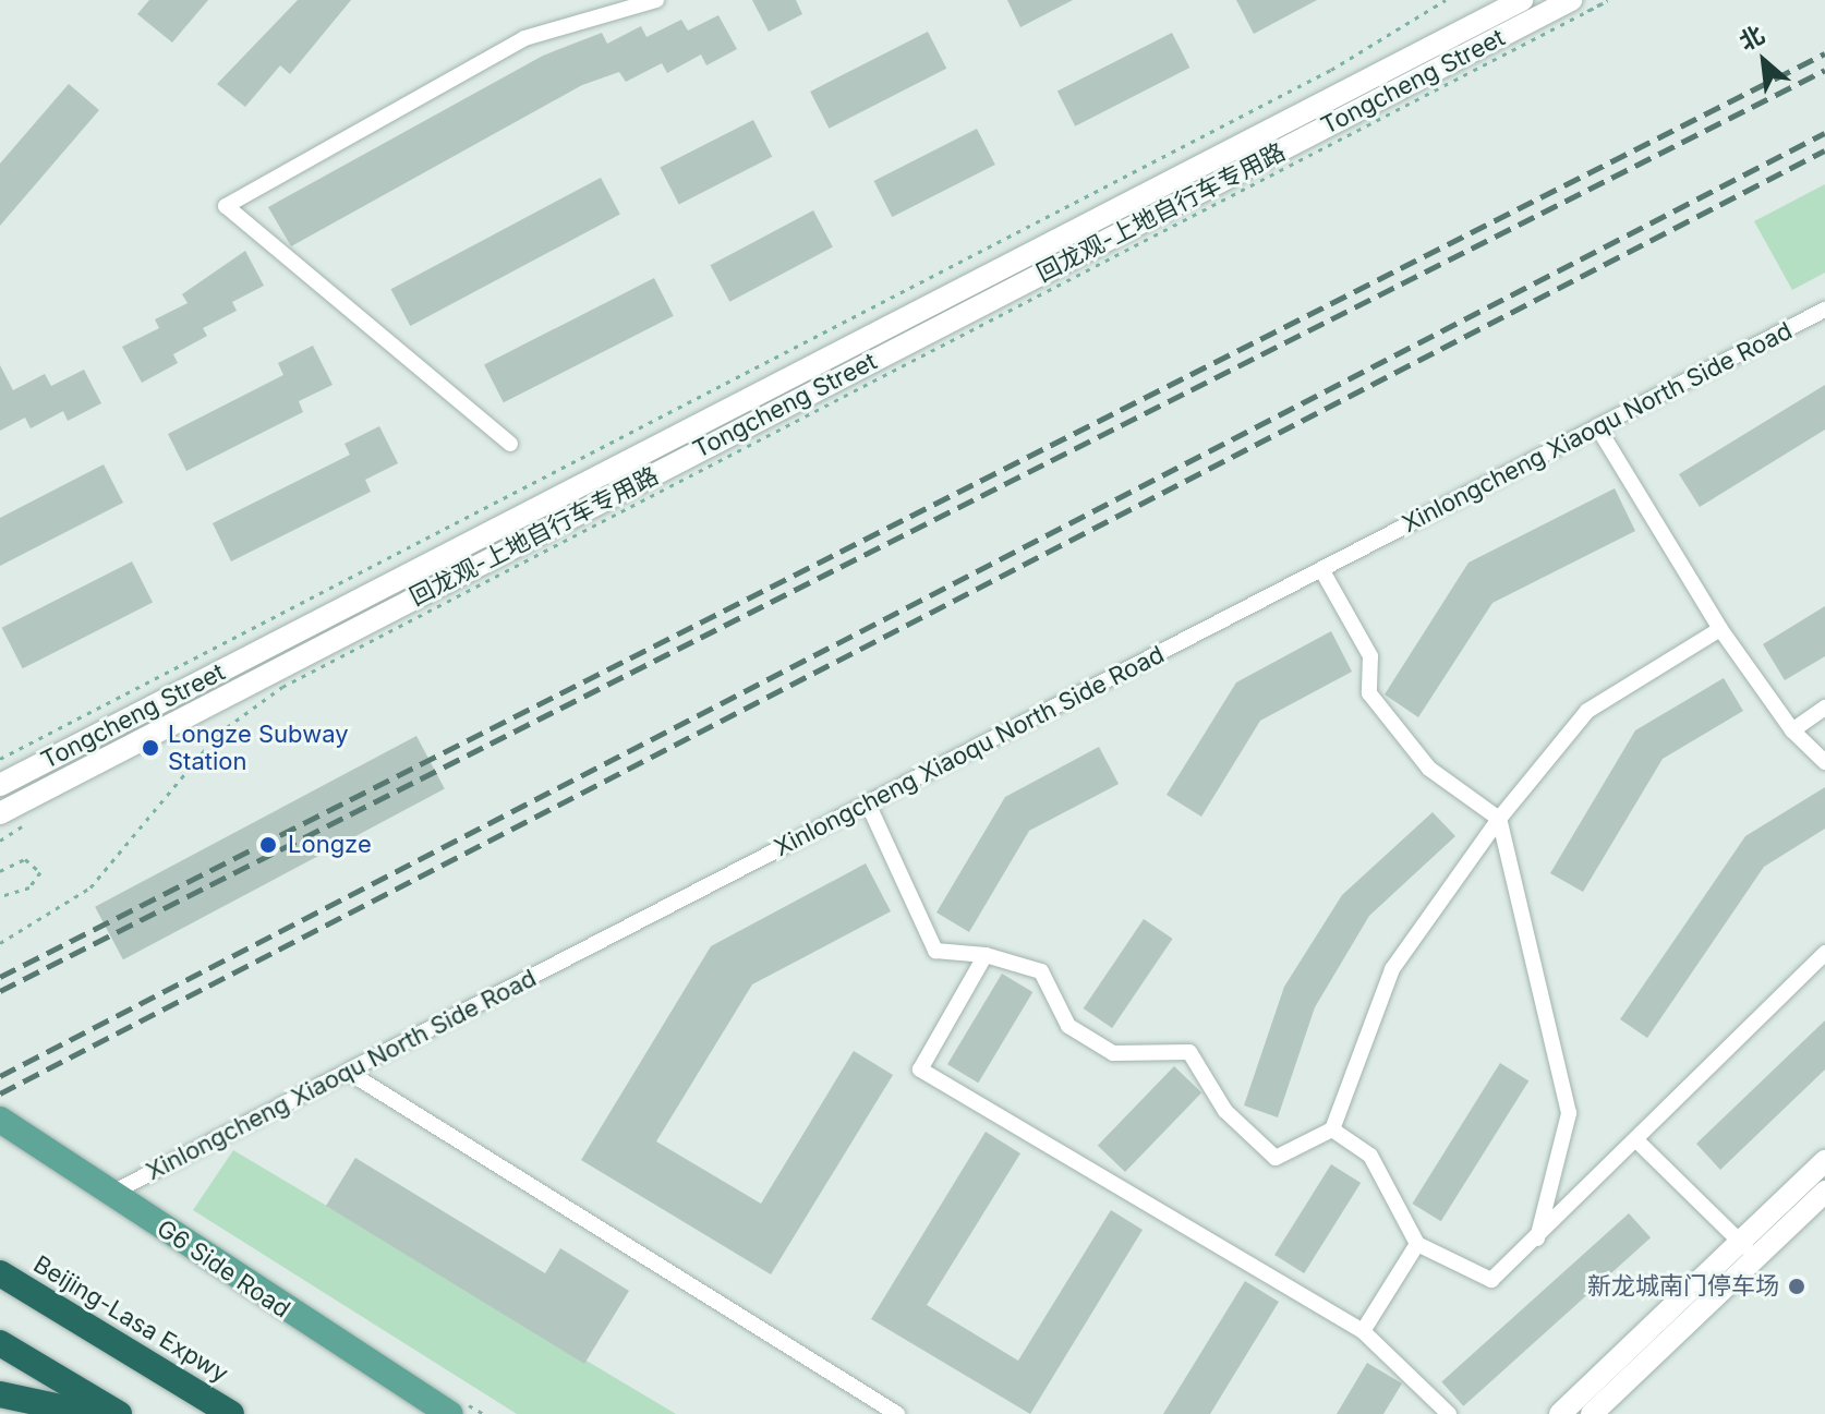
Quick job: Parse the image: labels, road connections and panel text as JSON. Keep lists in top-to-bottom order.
{
  "streets": {
    "highway": ["Beijing-Lasa Expwy"],
    "main road": ["Tongcheng Street", "G6 Side Road"],
    "street": ["Xinlongcheng Xiaoqu North Side Road"],
    "path": ["回龙观-上地自行车专用路"]
  },
  "crossings": [
    ["Xinlongcheng Xiaoqu North Side Road", "G6 Side Road"]
  ],
  "places": ["Longze Subway Station", "Longze", "新龙城南门停车场"],
  "north": "top left"
}
